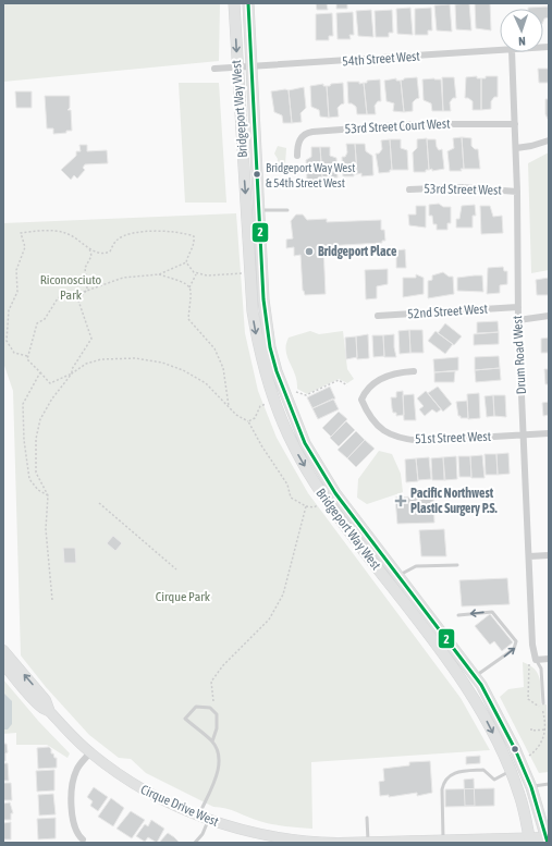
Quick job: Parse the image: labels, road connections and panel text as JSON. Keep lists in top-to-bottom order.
{
  "streets": {
    "main road": ["Bridgeport Way West", "Cirque Drive West"],
    "street": [
      "54th Street West",
      "53rd Street Court West",
      "53rd Street West",
      "52nd Street West",
      "Drum Road West",
      "51st Street West"
    ]
  },
  "crossings": [
    ["54th Street West", "Bridgeport Way West"],
    ["53rd Street Court West", "Drum Road West"],
    ["53rd Street West", "Drum Road West"],
    ["52nd Street West", "Drum Road West"],
    ["Drum Road West", "51st Street West"]
  ],
  "parks": ["Riconosciuto Park", "Cirque Park"],
  "places": {
    "other": ["Bridgeport Way West & 54th Street West", "Bridgeport Place"],
    "health": ["Pacific Northwest Plastic Surgery P.S."]
  },
  "lines": ["transit line 2"],
  "north": "bottom"
}
